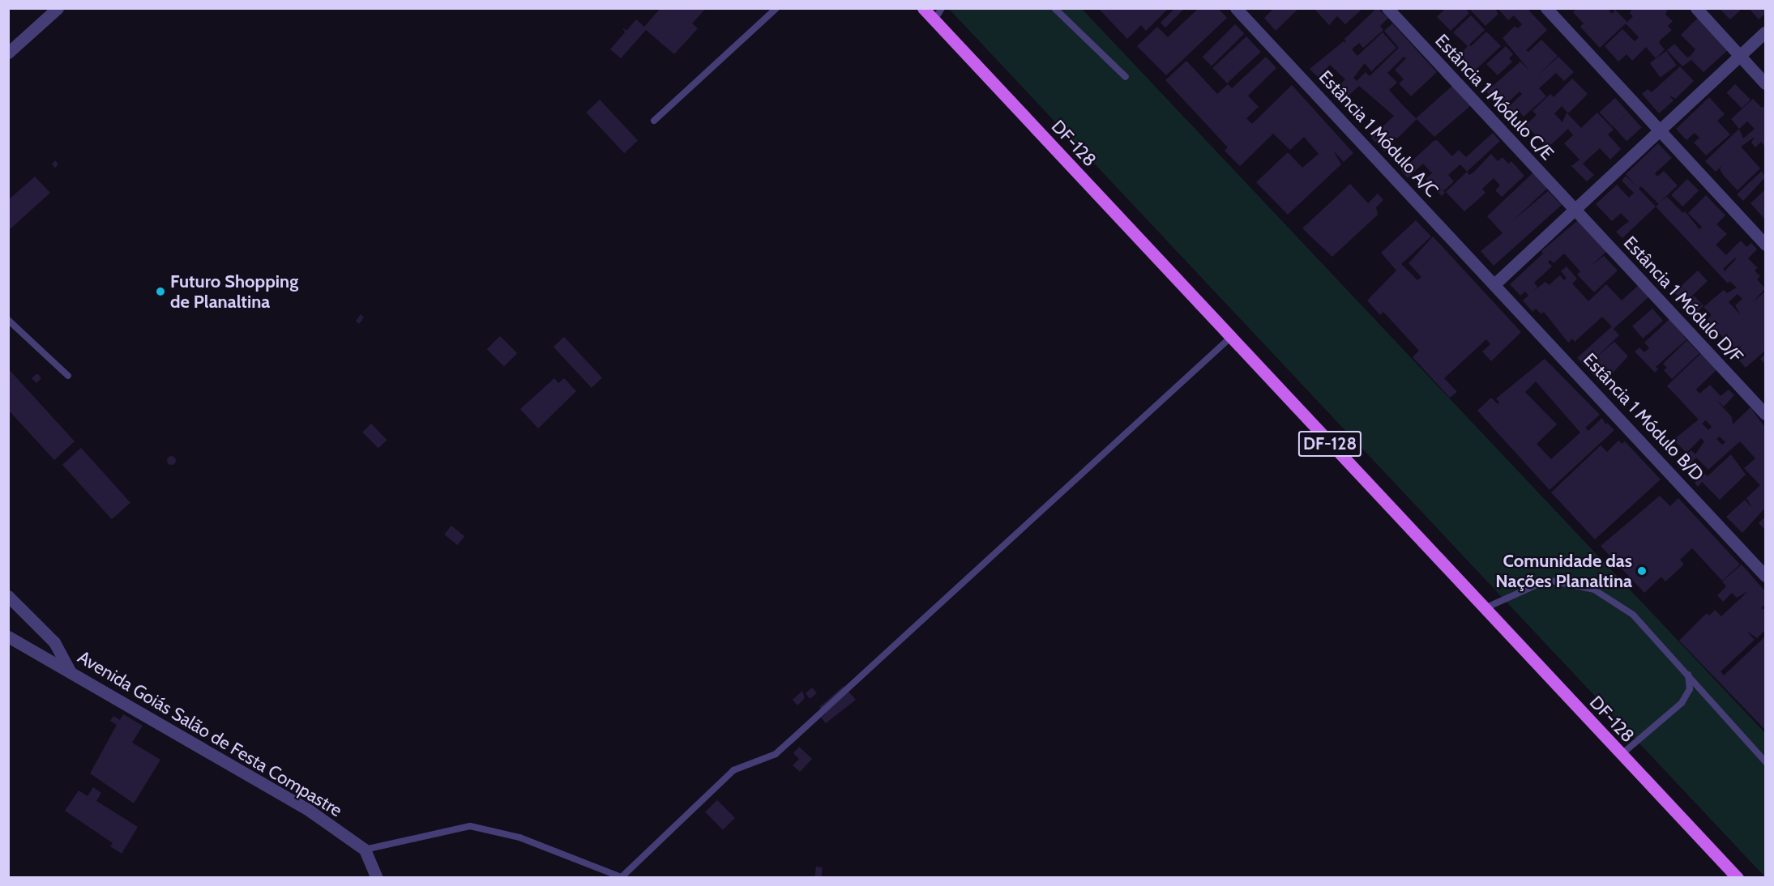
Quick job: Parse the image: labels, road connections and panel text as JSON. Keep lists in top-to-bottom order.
{
  "streets": {
    "main road": ["DF-128"],
    "street": [
      "Estância 1 Módulo C/E",
      "Estância 1 Módulo A/C",
      "Estância 1 Módulo D/F",
      "Estância 1 Módulo B/D",
      "Avenida Goiás Salão de Festa Compastre"
    ]
  },
  "crossings": [
    ["Estância 1 Módulo C/E", "Estância 1 Módulo D/F"],
    ["Estância 1 Módulo A/C", "Estância 1 Módulo B/D"]
  ],
  "places": ["Futuro Shopping de Planaltina", "Comunidade das Nações Planaltina"]
}
